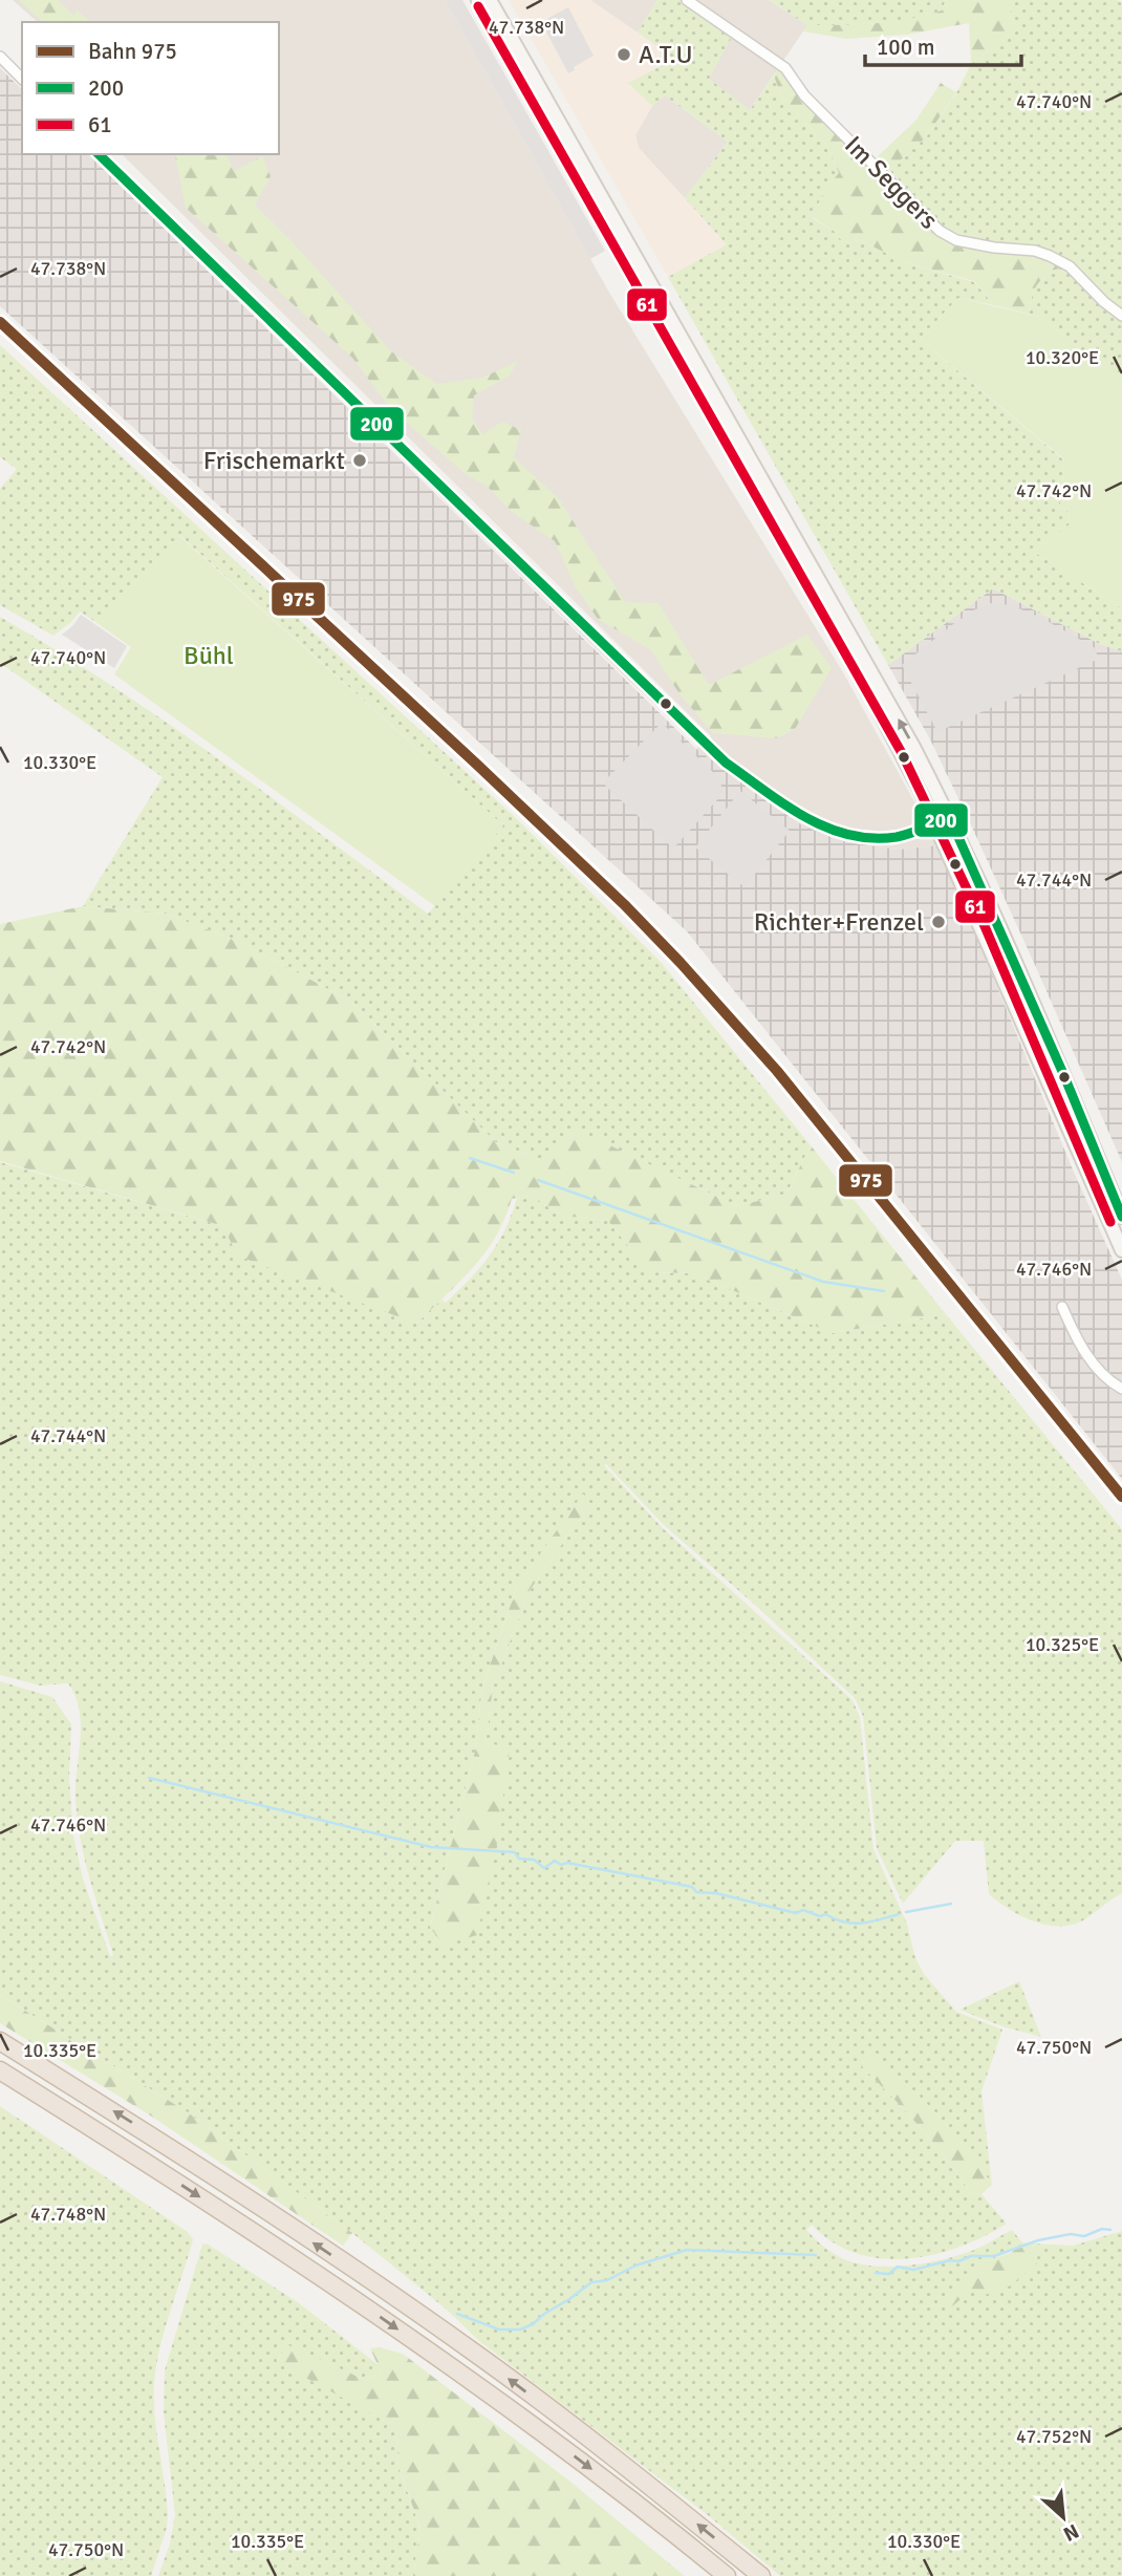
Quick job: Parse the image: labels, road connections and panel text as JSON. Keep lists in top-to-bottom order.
{
  "streets": {
    "street": ["Im Seggers"]
  },
  "parks": ["Bühl"],
  "places": ["A.T.U", "Frischemarkt", "Richter+Frenzel"],
  "lines": ["transit line 61", "transit line 200", "rail line 975"],
  "legend": ["Bahn 975", "200", "61"],
  "scale_bar": "100 m",
  "north": "bottom right",
  "coordinates": [
    "47.738°N",
    "47.740°N",
    "10.320°E",
    "47.742°N",
    "10.330°E",
    "47.744°N",
    "47.746°N",
    "10.325°E",
    "47.750°N",
    "10.335°E",
    "47.748°N",
    "47.752°N"
  ]
}
